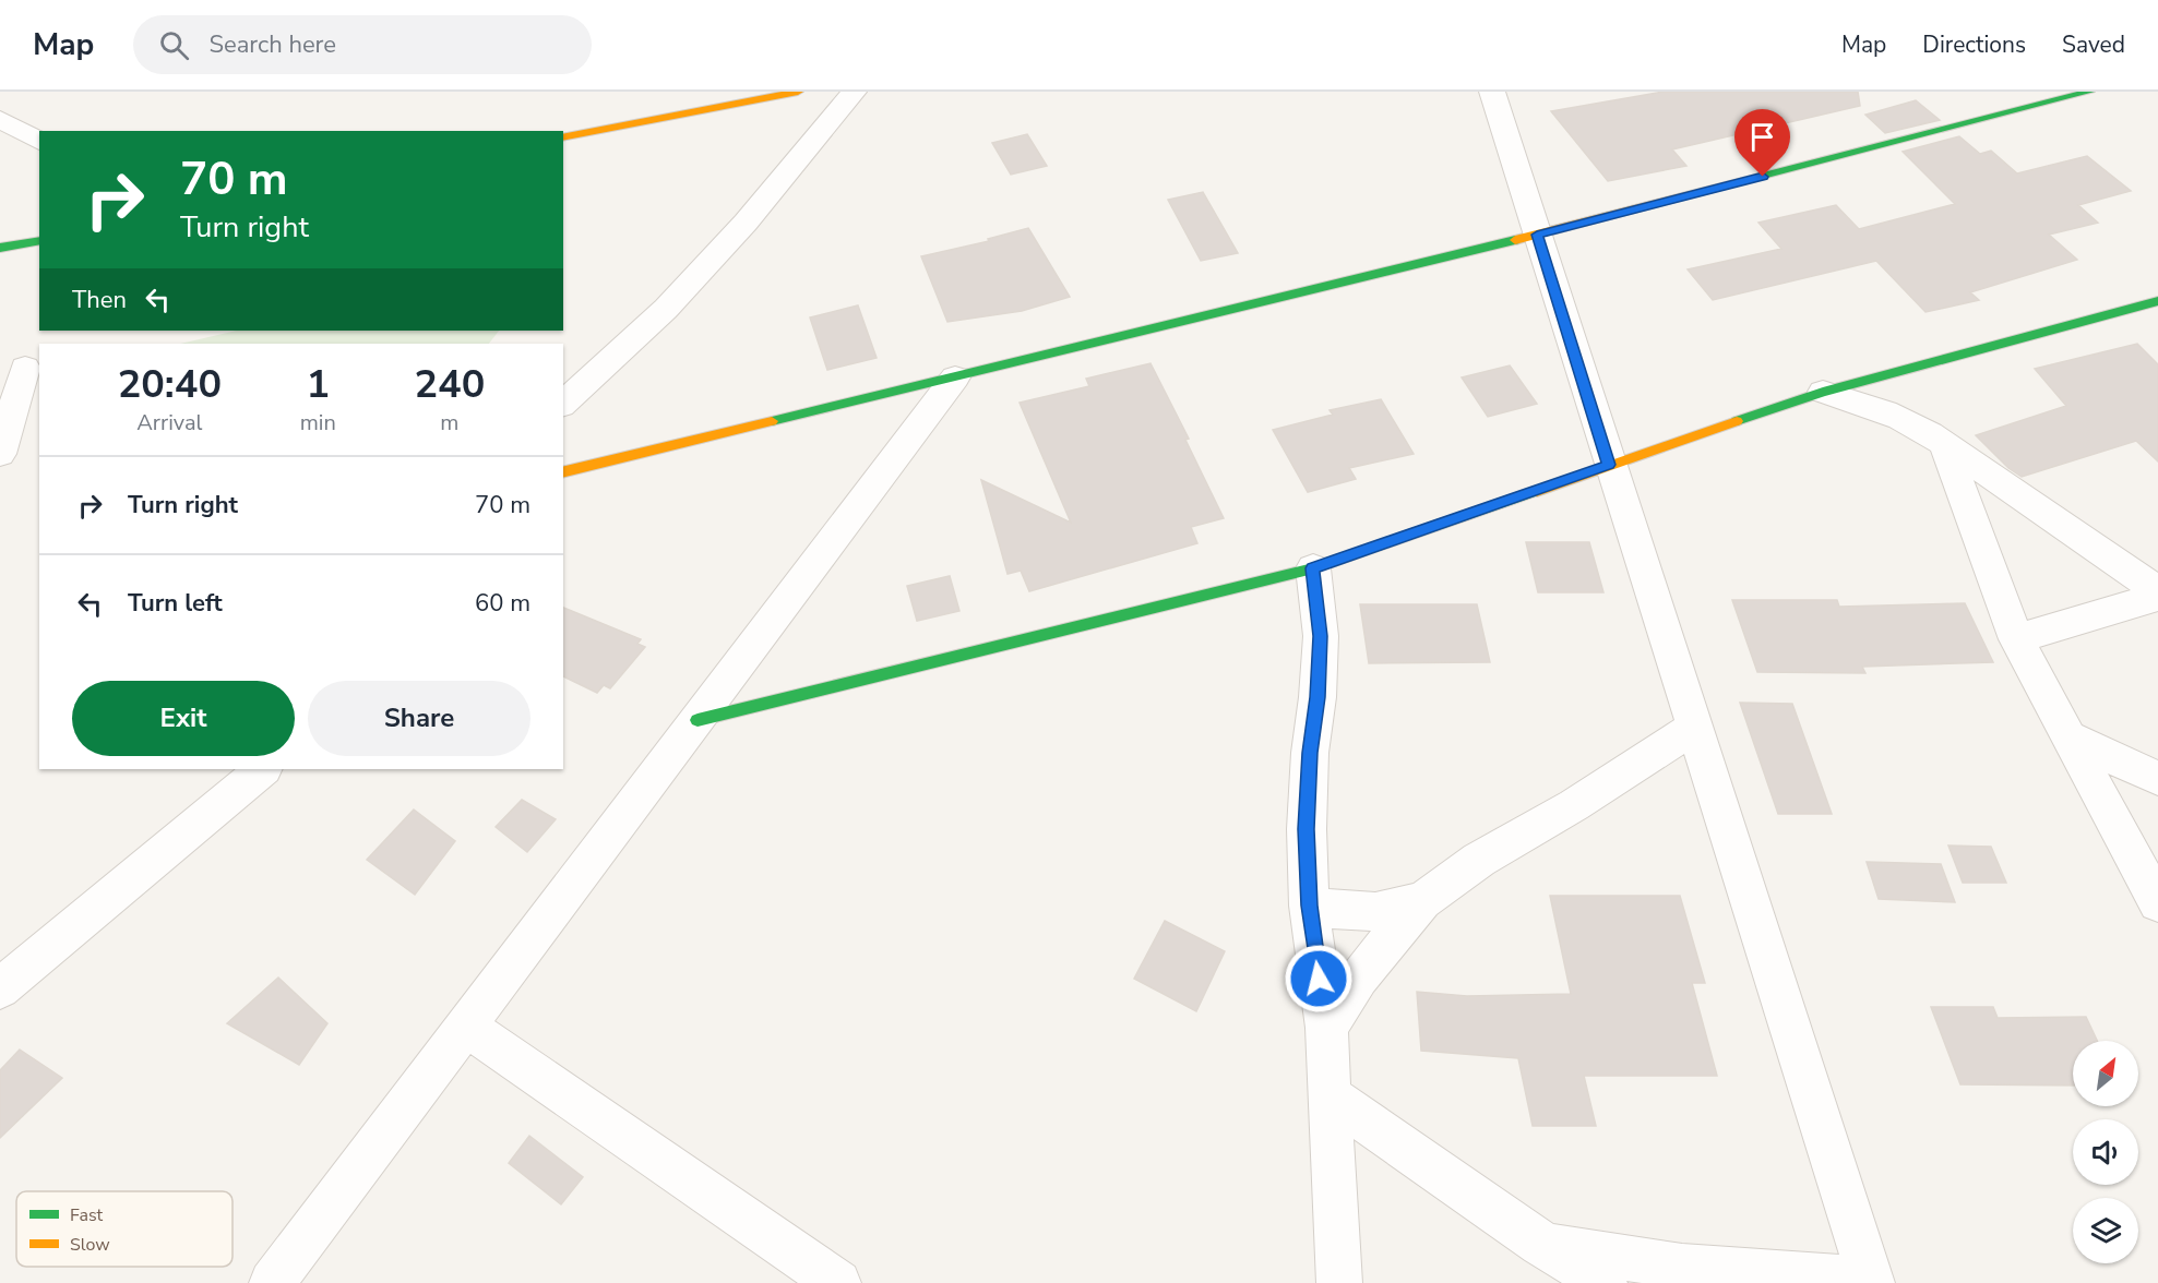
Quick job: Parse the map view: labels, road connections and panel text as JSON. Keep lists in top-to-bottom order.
{
  "legend": ["Fast", "Slow"],
  "north": "top right",
  "page": {
    "header": "Map",
    "search": "Search here",
    "nav": ["Map", "Directions", "Saved"],
    "turn": ["70 m", "Turn right"],
    "then": "Then",
    "eta": [
      "20:40",
      "Arrival",
      "1",
      "min",
      "240",
      "m"
    ],
    "list": [
      {
        "name": "Turn right",
        "value": "70 m"
      },
      {
        "name": "Turn left",
        "value": "60 m"
      }
    ],
    "buttons": ["Exit", "Share"]
  }
}
